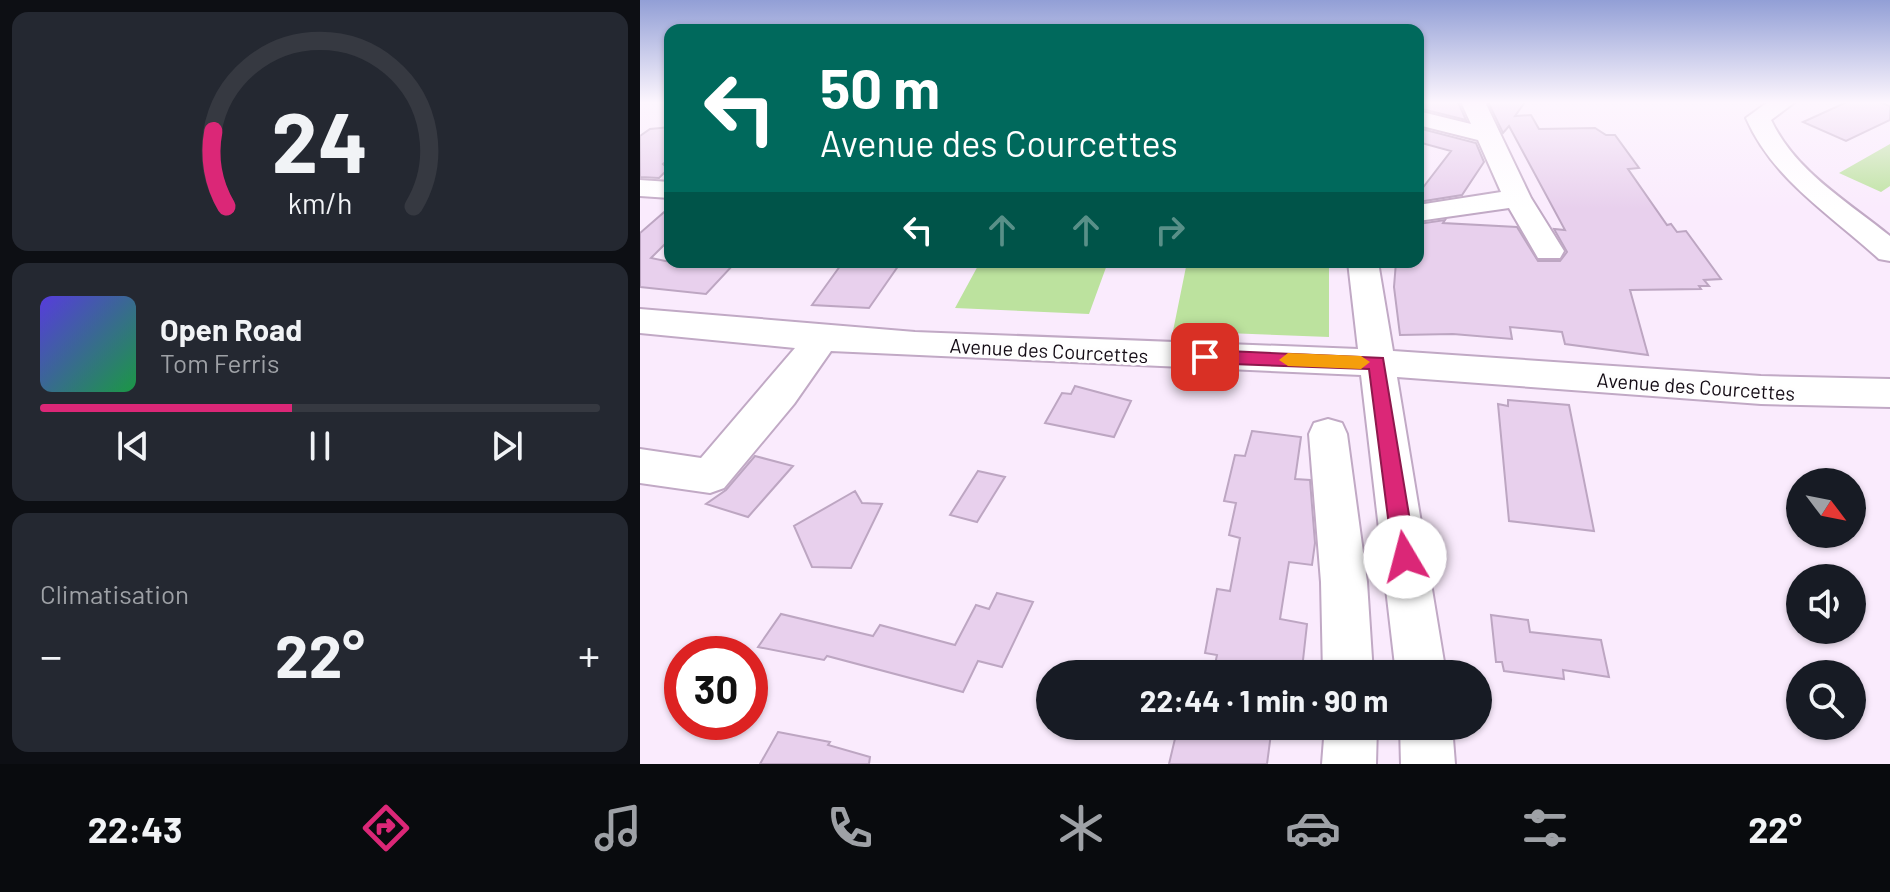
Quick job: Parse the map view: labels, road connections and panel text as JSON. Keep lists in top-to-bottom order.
{
  "streets": {
    "street": ["Avenue des Courcettes"]
  },
  "north": "bottom right",
  "page": {
    "turn": ["50 m", "Avenue des Courcettes"],
    "song": ["Open Road", "Tom Ferris"],
    "tile": "Climatisation",
    "heat": ["−", "22°", "+"],
    "limit": "30",
    "trip": "22:44 · 1 min · 90 m",
    "tabs": ["22:43", "22°"],
    "gauge": ["24", "km/h"]
  }
}
